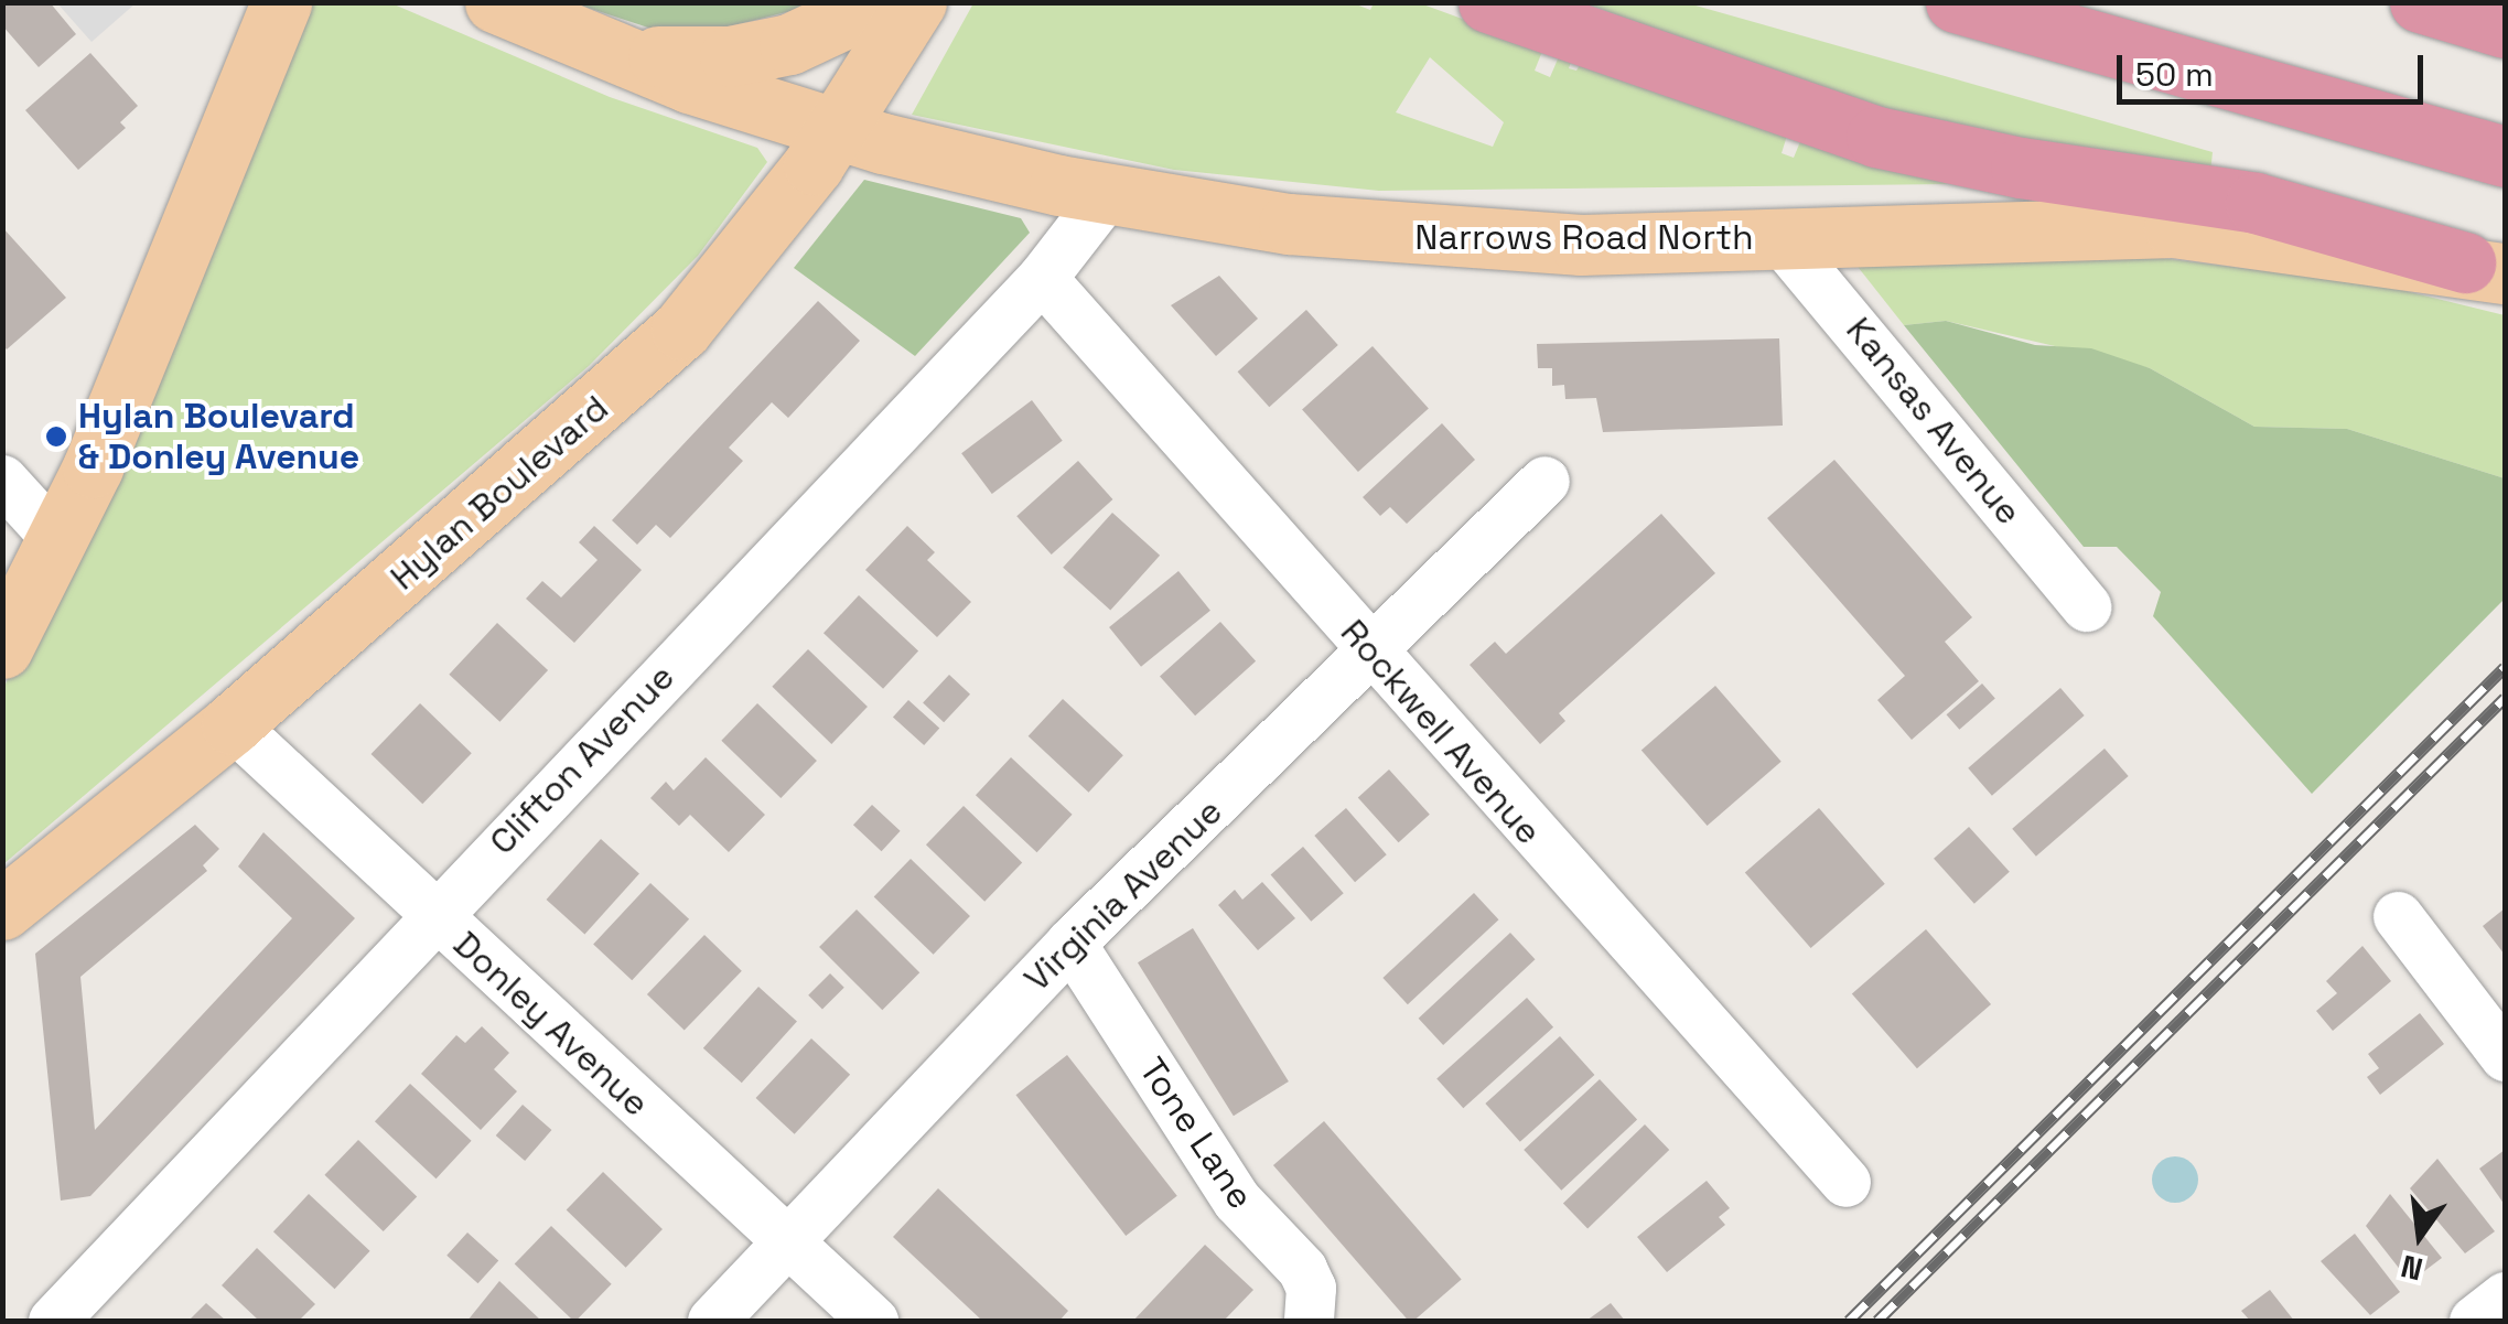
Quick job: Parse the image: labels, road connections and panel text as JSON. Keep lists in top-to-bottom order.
{
  "streets": {
    "main road": ["Narrows Road North", "Hylan Boulevard"],
    "street": [
      "Kansas Avenue",
      "Rockwell Avenue",
      "Clifton Avenue",
      "Virginia Avenue",
      "Donley Avenue",
      "Tone Lane"
    ]
  },
  "crossings": [
    ["Narrows Road North", "Kansas Avenue"],
    ["Narrows Road North", "Hylan Boulevard"],
    ["Narrows Road North", "Clifton Avenue"],
    ["Hylan Boulevard", "Donley Avenue"],
    ["Rockwell Avenue", "Clifton Avenue"],
    ["Rockwell Avenue", "Virginia Avenue"],
    ["Clifton Avenue", "Donley Avenue"],
    ["Virginia Avenue", "Donley Avenue"],
    ["Virginia Avenue", "Tone Lane"]
  ],
  "places": ["Hylan Boulevard & Donley Avenue"],
  "scale_bar": "50 m",
  "north": "bottom"
}
